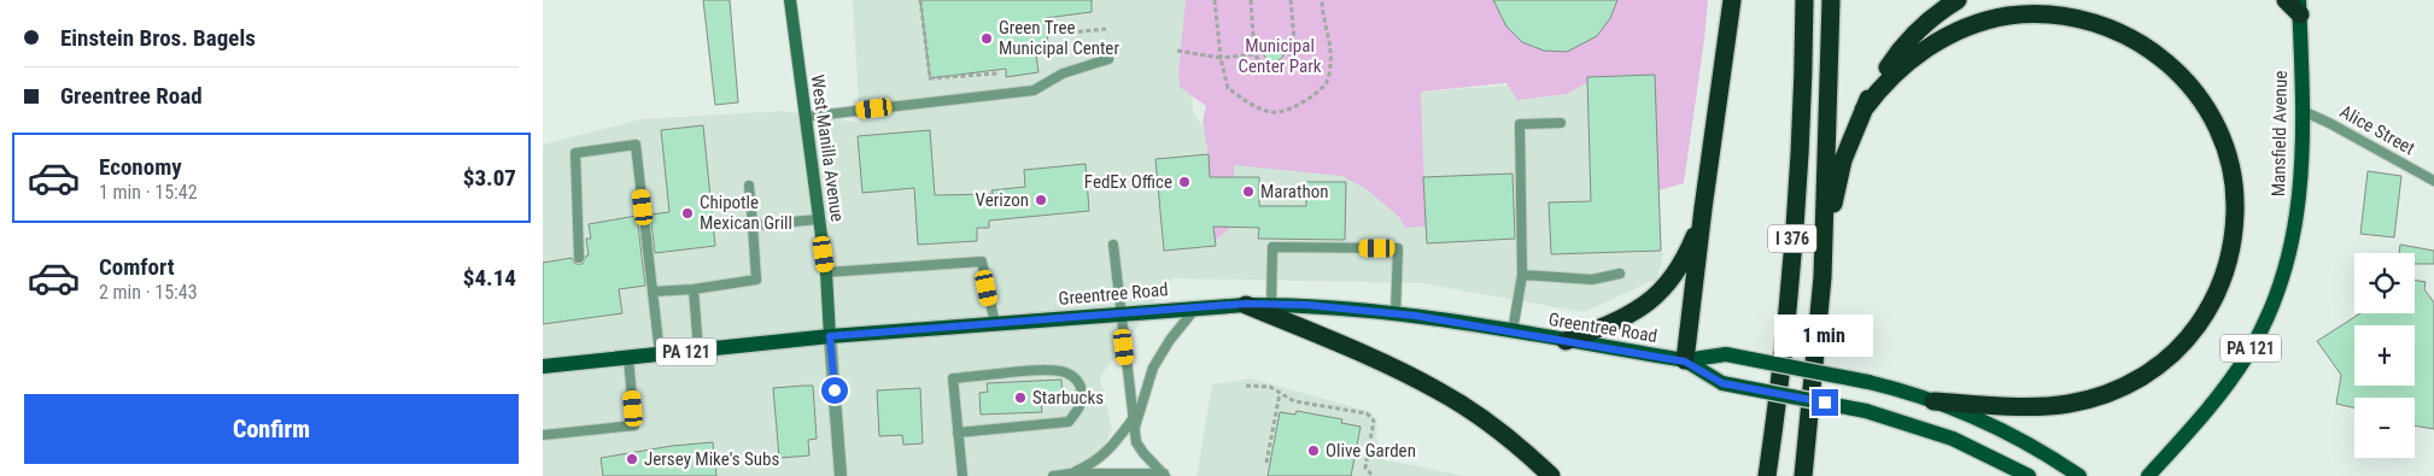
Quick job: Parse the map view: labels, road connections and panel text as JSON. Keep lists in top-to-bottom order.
{
  "streets": {
    "highway": ["I 376"],
    "main road": ["Mansfield Avenue", "Greentree Road", "PA 121"],
    "street": ["West Manilla Avenue"],
    "lane": ["Alice Street"]
  },
  "crossings": [
    ["Alice Street", "Mansfield Avenue"],
    ["West Manilla Avenue", "Greentree Road"]
  ],
  "parks": ["Municipal Center Park"],
  "places": [
    "Green Tree Municipal Center",
    "FedEx Office",
    "Marathon",
    "Verizon",
    "Chipotle Mexican Grill",
    "Starbucks",
    "Olive Garden",
    "Jersey Mike's Subs"
  ],
  "page": {
    "banner": ["Einstein Bros. Bagels", "Greentree Road"],
    "list": [
      {
        "name": "Economy",
        "note": "1 min · 15:42",
        "value": "$3.07"
      },
      {
        "name": "Comfort",
        "note": "2 min · 15:43",
        "value": "$4.14"
      }
    ],
    "map_buttons": ["+", "−"],
    "bubble": "1 min",
    "buttons": "Confirm"
  }
}
